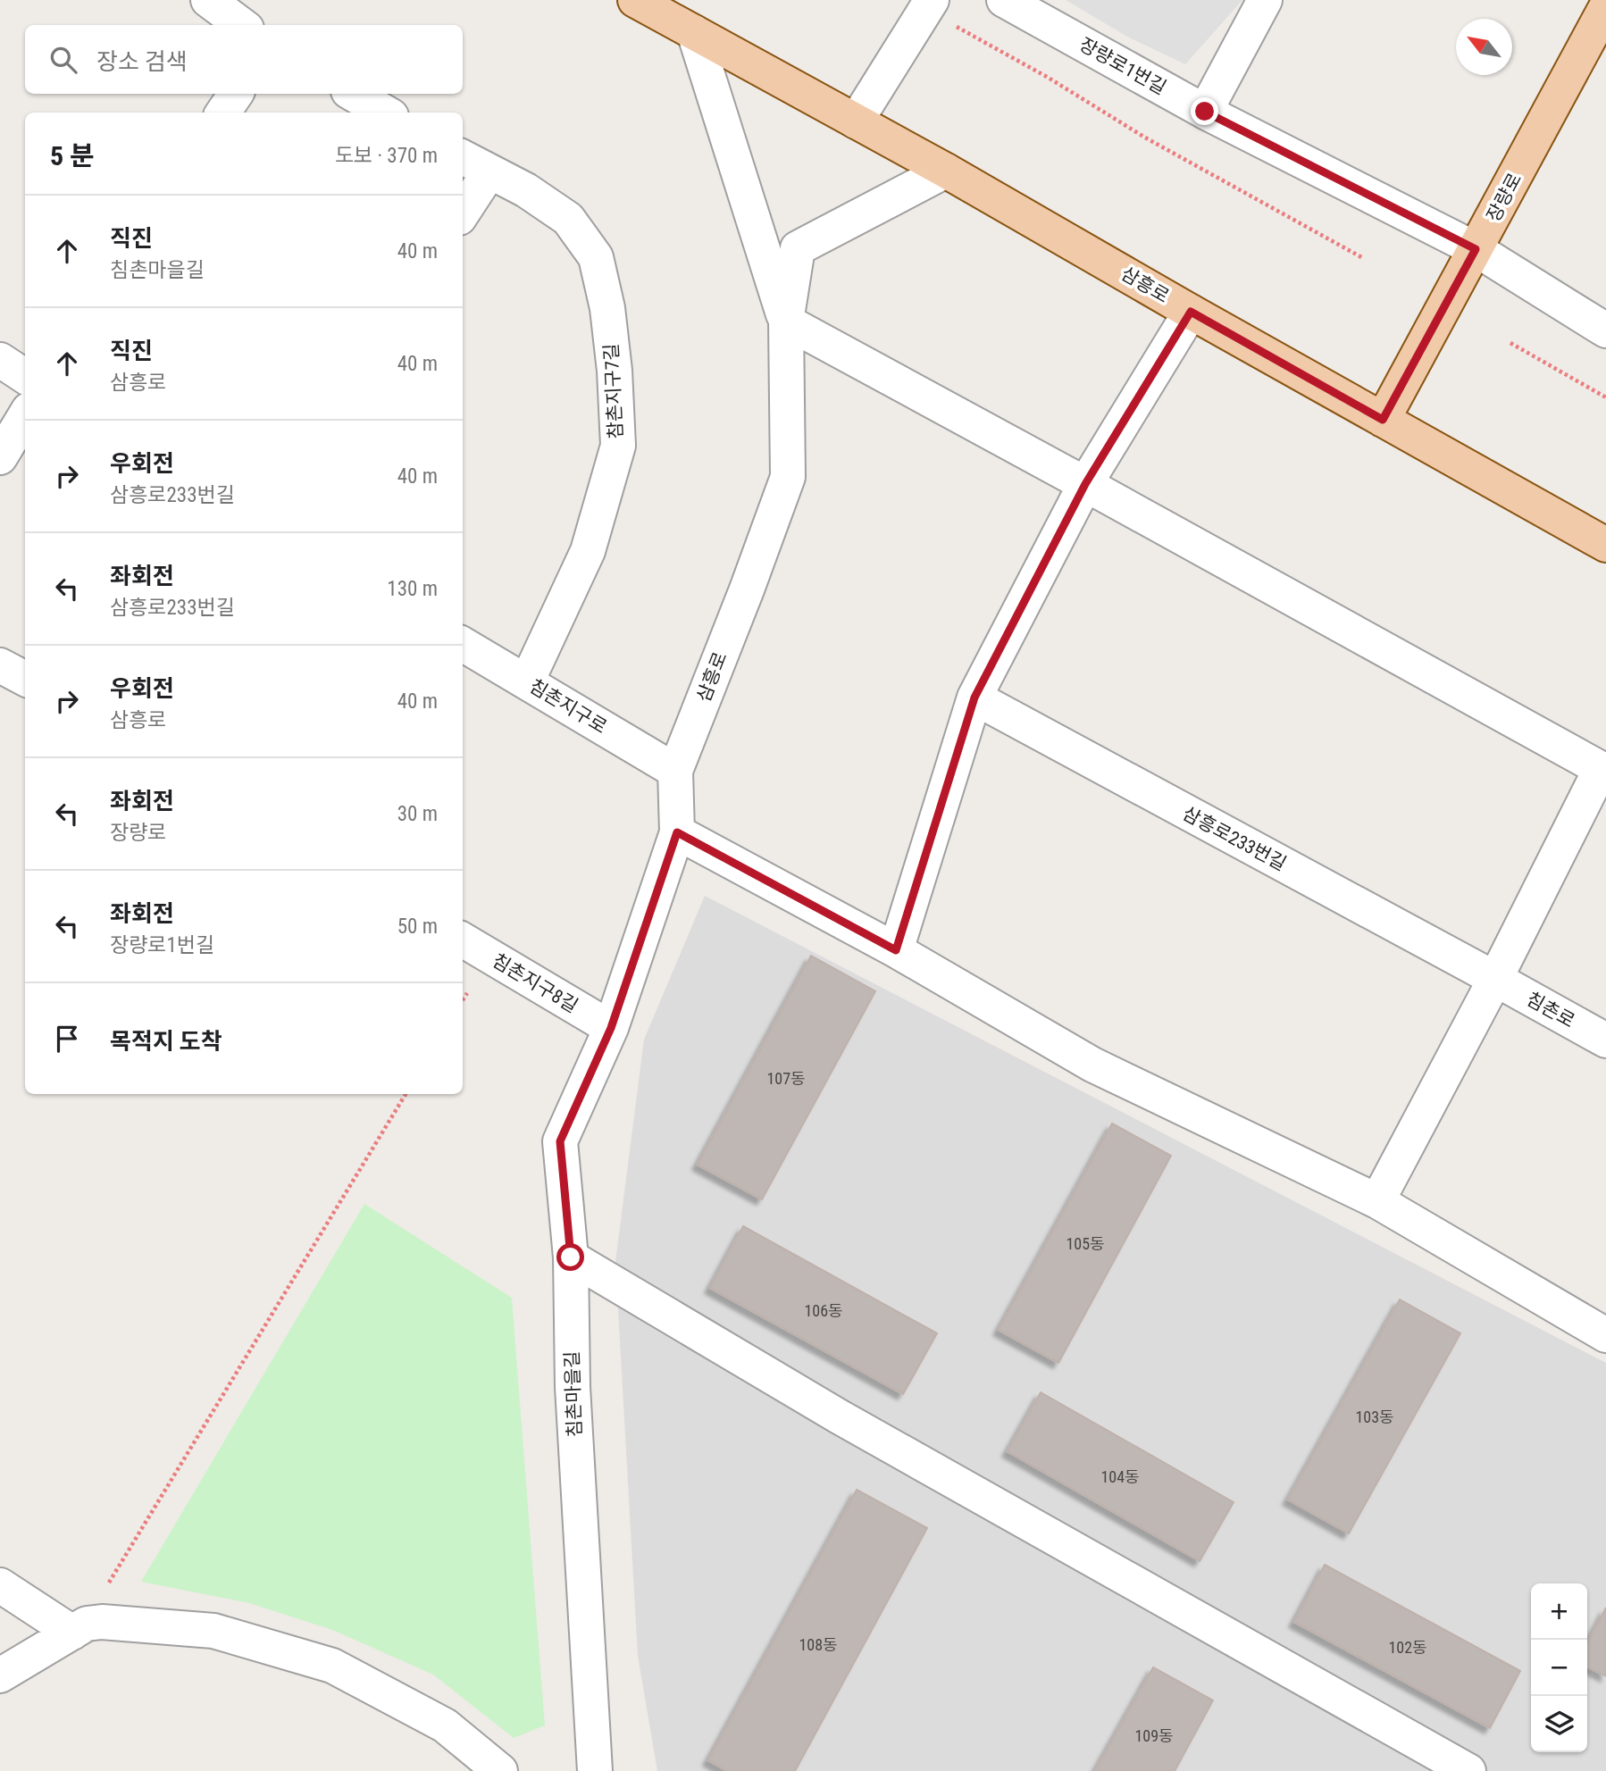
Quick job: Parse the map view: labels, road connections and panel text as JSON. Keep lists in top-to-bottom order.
{
  "streets": {
    "main road": ["장량로", "삼흥로"],
    "street": [
      "장량로1번길",
      "참촌지구7길",
      "침촌지구로",
      "삼흥로233번길",
      "침촌지구8길",
      "침촌로",
      "침촌마을길"
    ]
  },
  "crossings": [
    ["장량로1번길", "장량로"],
    ["장량로", "삼흥로"],
    ["삼흥로", "침촌지구로"],
    ["삼흥로", "침촌지구8길"],
    ["삼흥로", "침촌마을길"],
    ["참촌지구7길", "침촌지구로"],
    ["삼흥로233번길", "침촌로"],
    ["침촌지구8길", "침촌마을길"]
  ],
  "house_numbers": [
    "107동",
    "105동",
    "106동",
    "103동",
    "104동",
    "108동",
    "102동",
    "109동"
  ],
  "north": "top left",
  "page": {
    "search": "장소 검색",
    "heading": ["5 분", "도보 · 370 m"],
    "list": [
      ["직진", "침촌마을길", "40 m"],
      ["직진", "삼흥로", "40 m"],
      ["우회전", "삼흥로233번길", "40 m"],
      ["좌회전", "삼흥로233번길", "130 m"],
      ["우회전", "삼흥로", "40 m"],
      ["좌회전", "장량로", "30 m"],
      ["좌회전", "장량로1번길", "50 m"],
      "목적지 도착"
    ],
    "map_buttons": ["+", "−"]
  }
}
